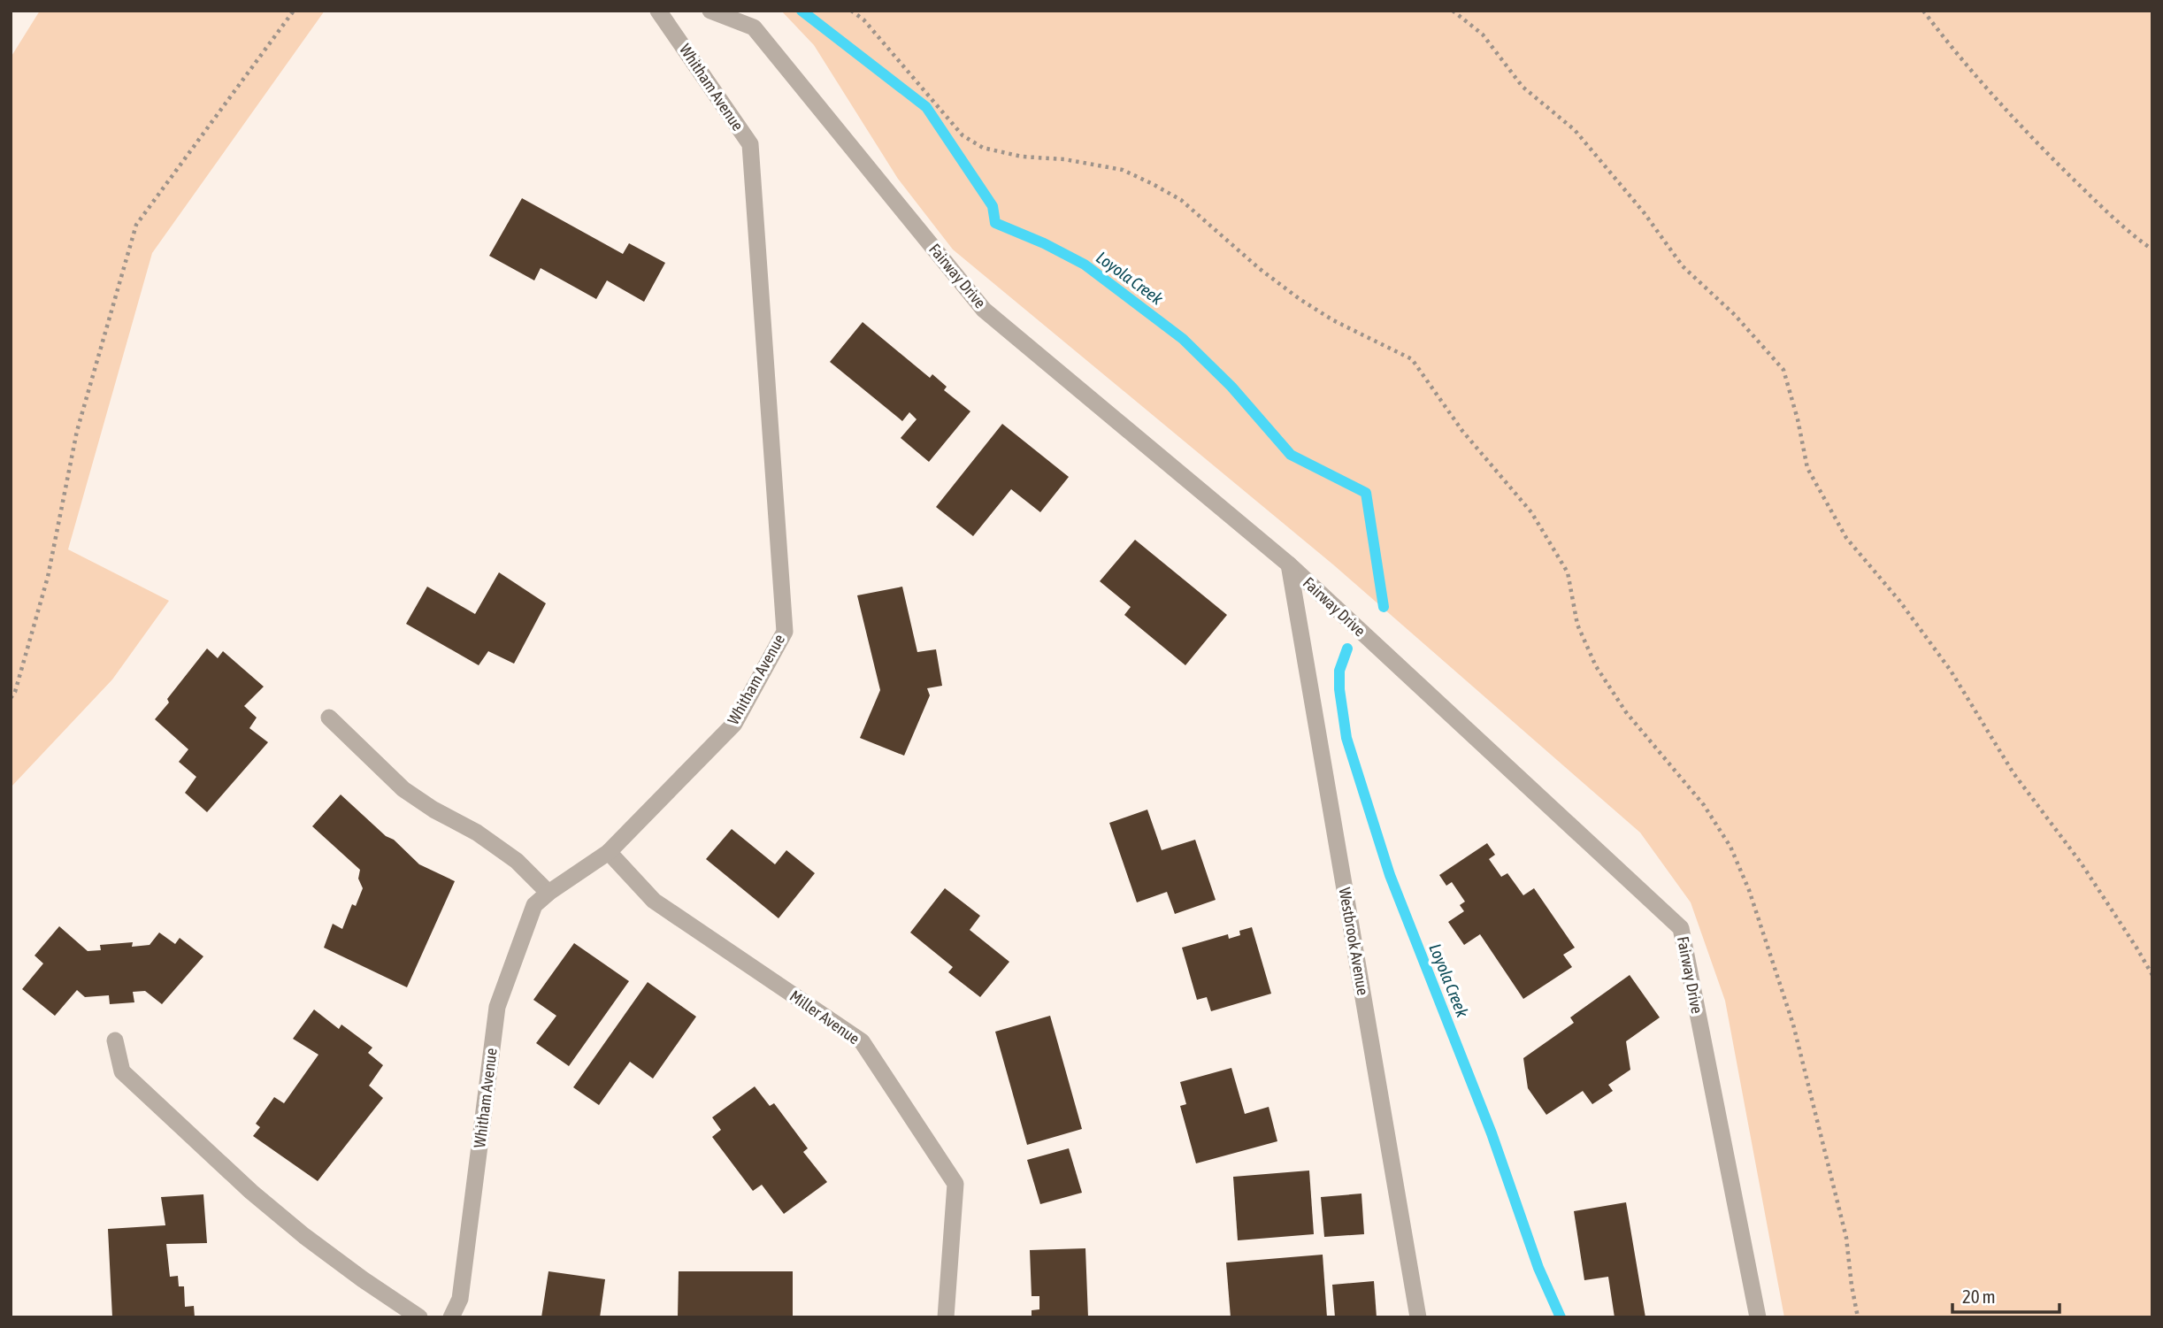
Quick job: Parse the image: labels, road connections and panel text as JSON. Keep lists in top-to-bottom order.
{
  "streets": {
    "street": [
      "Whitham Avenue",
      "Fairway Drive",
      "Westbrook Avenue",
      "Miller Avenue"
    ]
  },
  "crossings": [
    ["Whitham Avenue", "Miller Avenue"],
    ["Fairway Drive", "Westbrook Avenue"]
  ],
  "water": ["Loyola Creek"],
  "scale_bar": "20 m"
}
